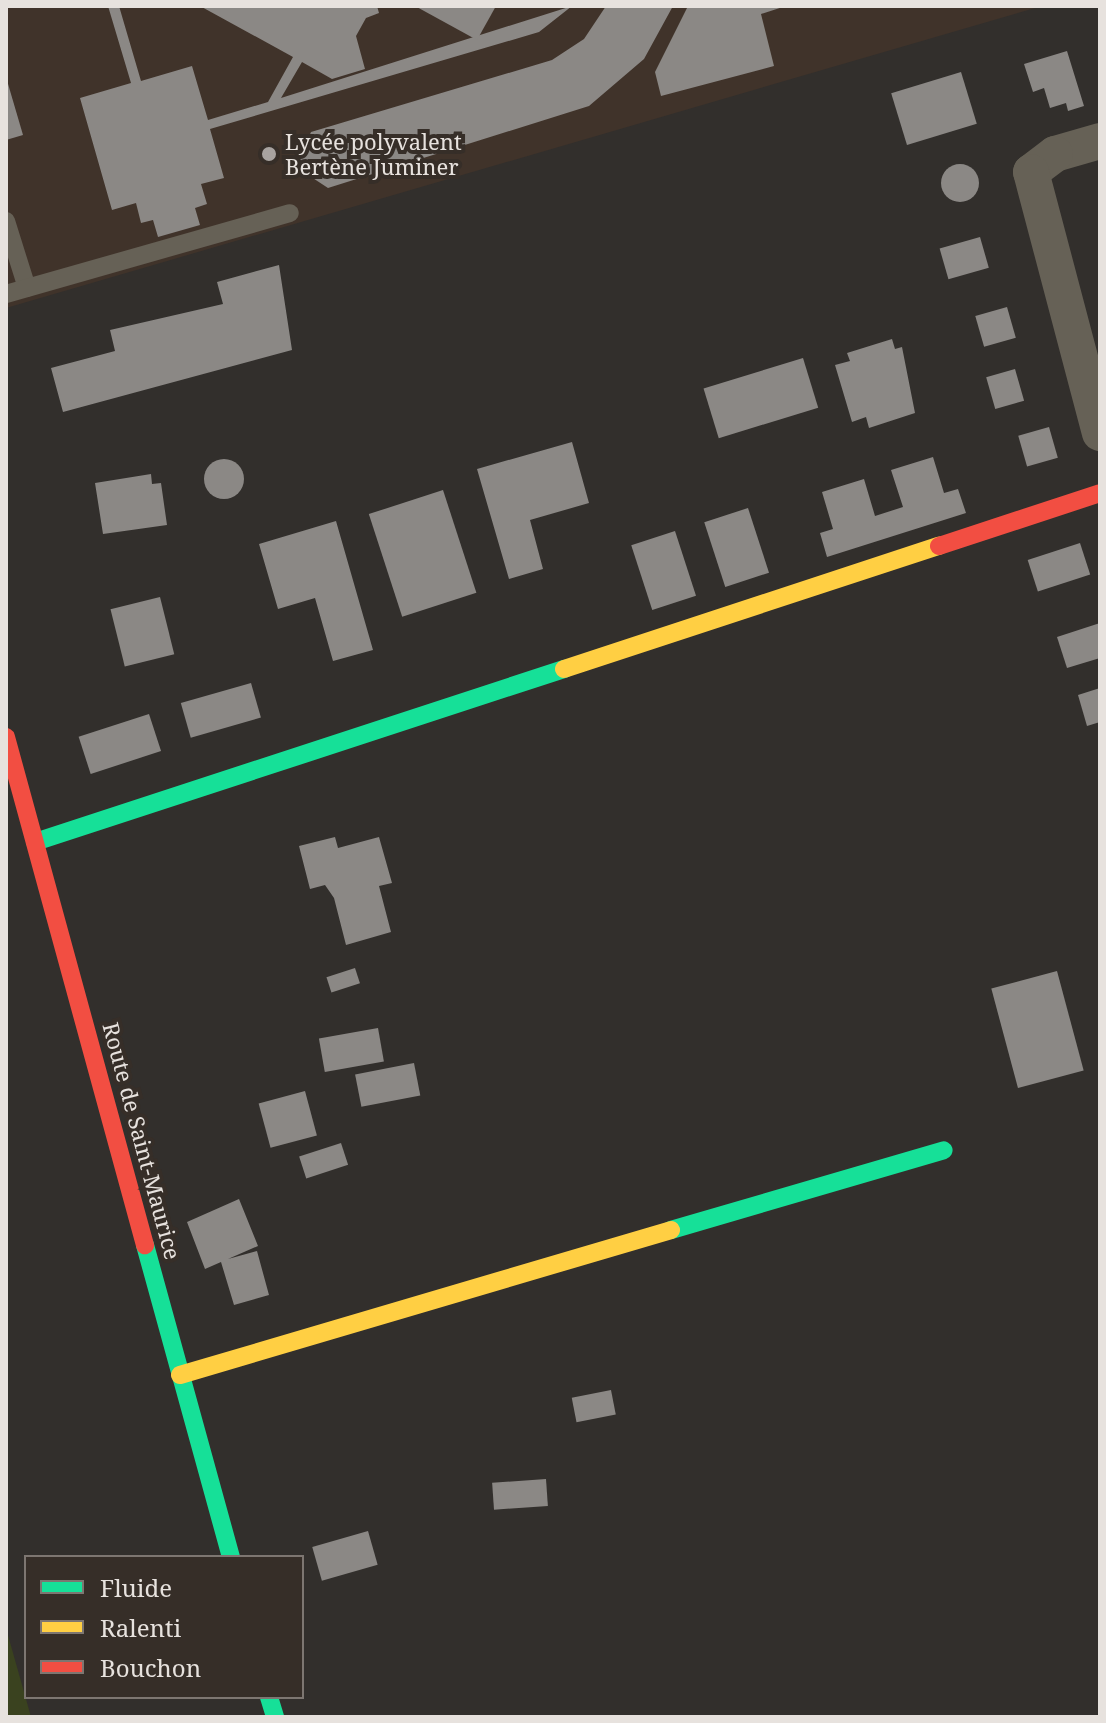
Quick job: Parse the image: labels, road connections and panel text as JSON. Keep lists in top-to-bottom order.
{
  "streets": {
    "street": ["Route de Saint-Maurice"]
  },
  "places": ["Lycée polyvalent Bertène Juminer"],
  "legend": ["Fluide", "Ralenti", "Bouchon"]
}
